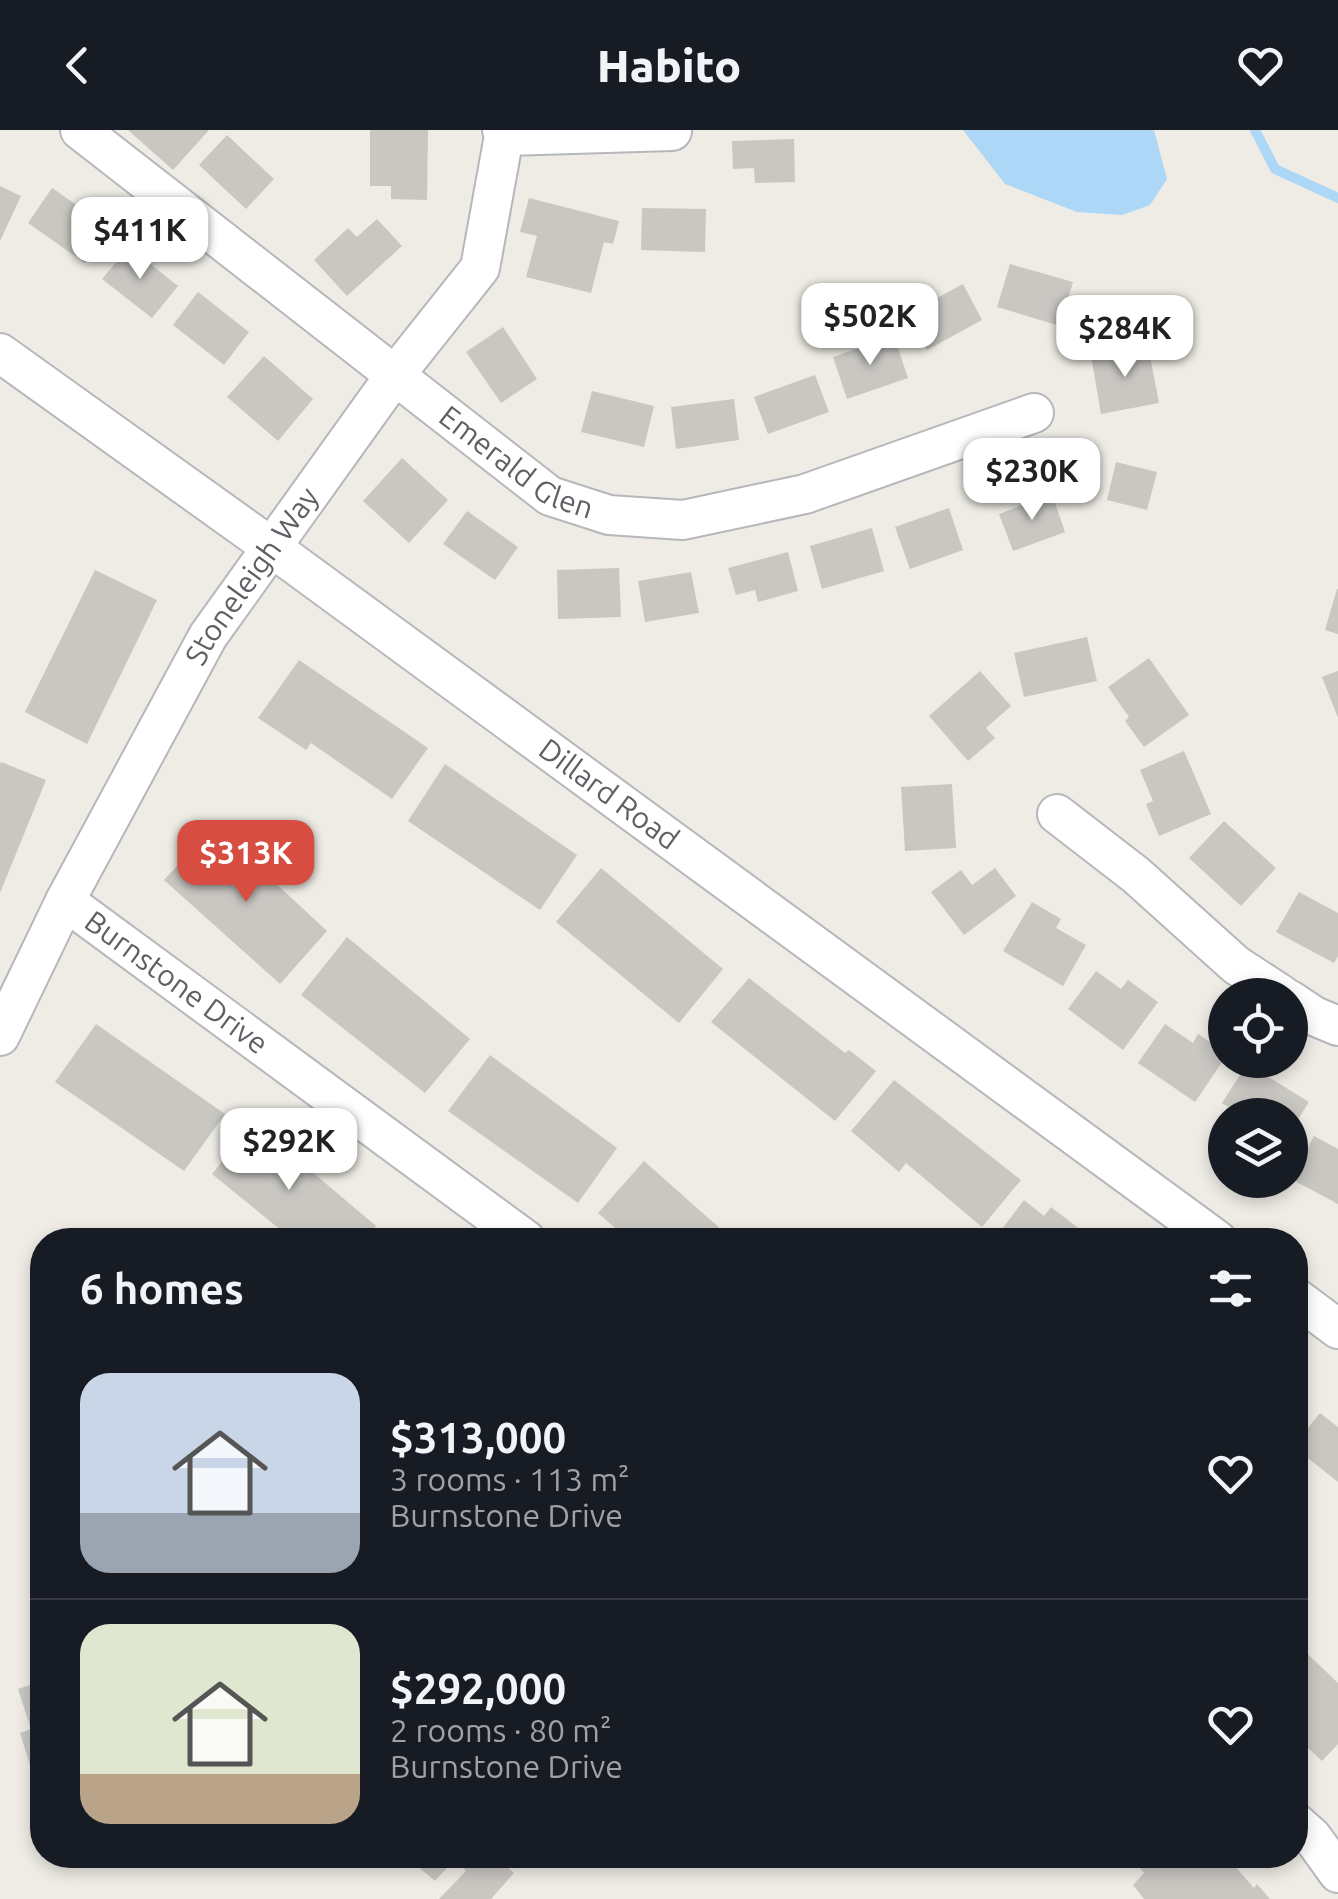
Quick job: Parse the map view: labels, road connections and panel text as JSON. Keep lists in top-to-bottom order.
{
  "streets": {
    "street": [
      "Emerald Glen",
      "Stoneleigh Way",
      "Dillard Road",
      "Burnstone Drive"
    ]
  },
  "crossings": [
    ["Emerald Glen", "Stoneleigh Way"],
    ["Stoneleigh Way", "Dillard Road"],
    ["Stoneleigh Way", "Burnstone Drive"]
  ],
  "page": {
    "header": "Habito",
    "price": [
      "$411K",
      "$502K",
      "$284K",
      "$230K",
      "$313K",
      "$292K"
    ],
    "heading": "6 homes",
    "list": [
      {
        "name": "$313,000",
        "note": "3 rooms · 113 m² · Burnstone Drive"
      },
      {
        "name": "$292,000",
        "note": "2 rooms · 80 m² · Burnstone Drive"
      }
    ]
  }
}
